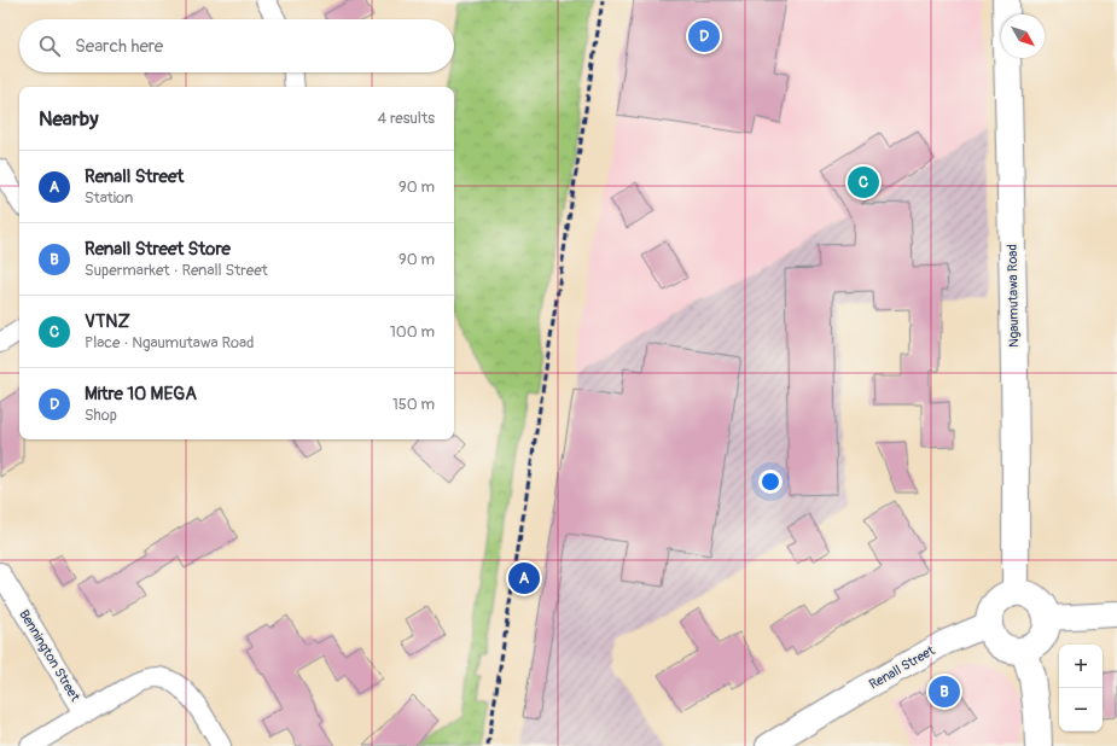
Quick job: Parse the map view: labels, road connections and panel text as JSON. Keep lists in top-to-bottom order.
{
  "streets": {
    "main road": ["Ngaumutawa Road"],
    "street": ["Bennington Street", "Renall Street"]
  },
  "crossings": [
    ["Ngaumutawa Road", "Renall Street"]
  ],
  "north": "bottom right",
  "page": {
    "pins": [
      "D",
      "C",
      "A",
      "B"
    ],
    "search": "Search here",
    "heading": ["Nearby", "4 results"],
    "list": [
      {
        "mark": "A",
        "name": "Renall Street",
        "note": "Station",
        "value": "90 m"
      },
      {
        "mark": "B",
        "name": "Renall Street Store",
        "note": "Supermarket · Renall Street",
        "value": "90 m"
      },
      {
        "mark": "C",
        "name": "VTNZ",
        "note": "Place · Ngaumutawa Road",
        "value": "100 m"
      },
      {
        "mark": "D",
        "name": "Mitre 10 MEGA",
        "note": "Shop",
        "value": "150 m"
      }
    ],
    "map_buttons": ["+", "−"]
  }
}
